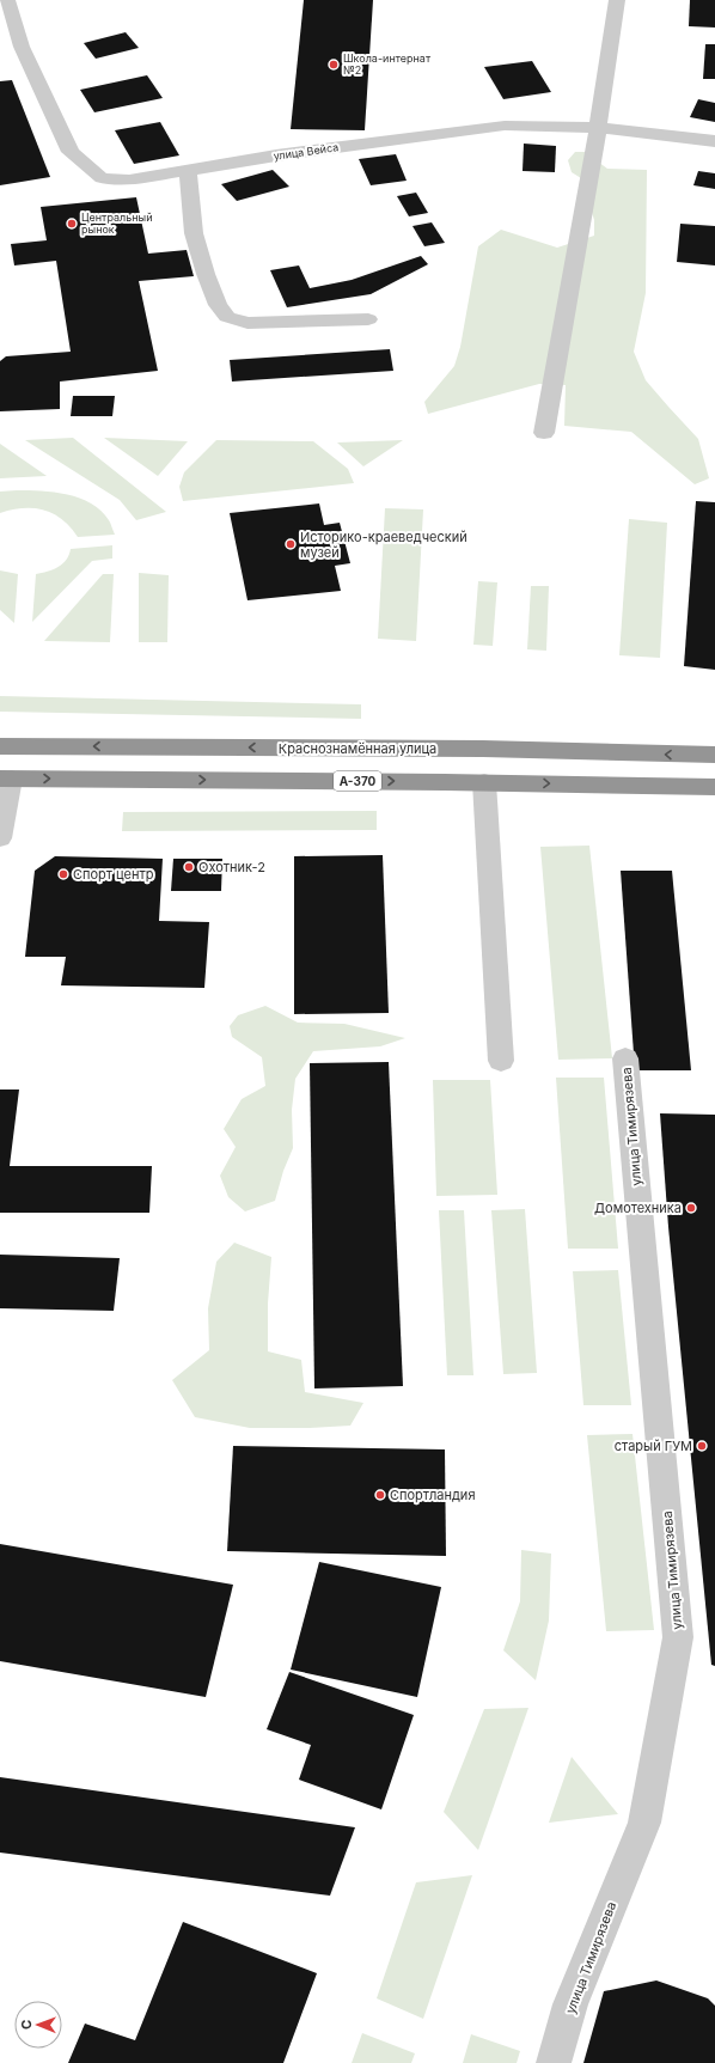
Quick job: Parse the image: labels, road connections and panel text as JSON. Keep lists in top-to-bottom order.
{
  "streets": {
    "highway": ["Краснознамённая улица", "А-370"],
    "street": ["улица Вейса", "улица Тимирязева"]
  },
  "places": [
    "Школа-интернат №2",
    "Центральный рынок",
    "Историко-краеведческий музей",
    "Охотник-2",
    "Спорт центр",
    "Домотехника",
    "старый ГУМ",
    "Спортландия"
  ],
  "north": "left"
}
